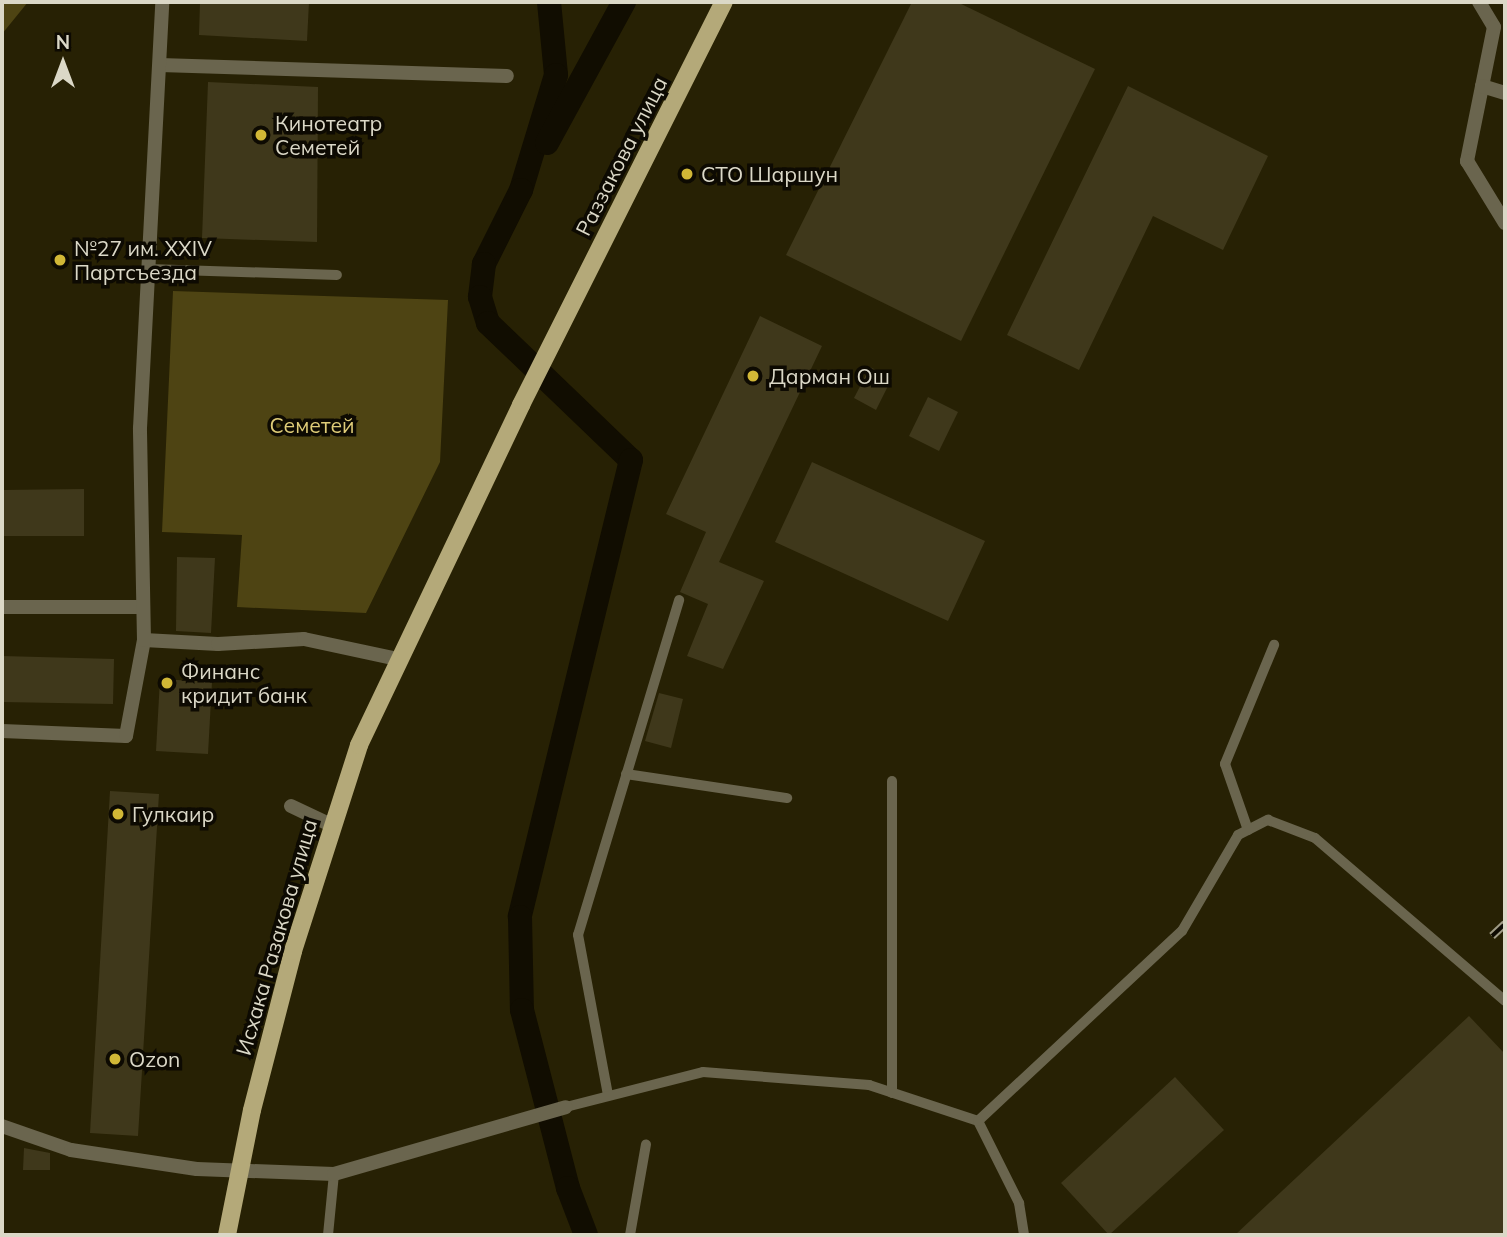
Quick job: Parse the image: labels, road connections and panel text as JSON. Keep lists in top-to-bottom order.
{
  "streets": {
    "main road": ["Раззакова улица", "Исхака Разакова улица"]
  },
  "crossings": [
    ["Раззакова улица", "Исхака Разакова улица"]
  ],
  "parks": ["Семетей"],
  "places": [
    "Кинотеатр Семетей",
    "СТО Шаршун",
    "№27 им. XXIV Партсъезда",
    "Дарман Ош",
    "Финанс кридит банк",
    "Гулкаир",
    "Ozon"
  ],
  "north": "top"
}
